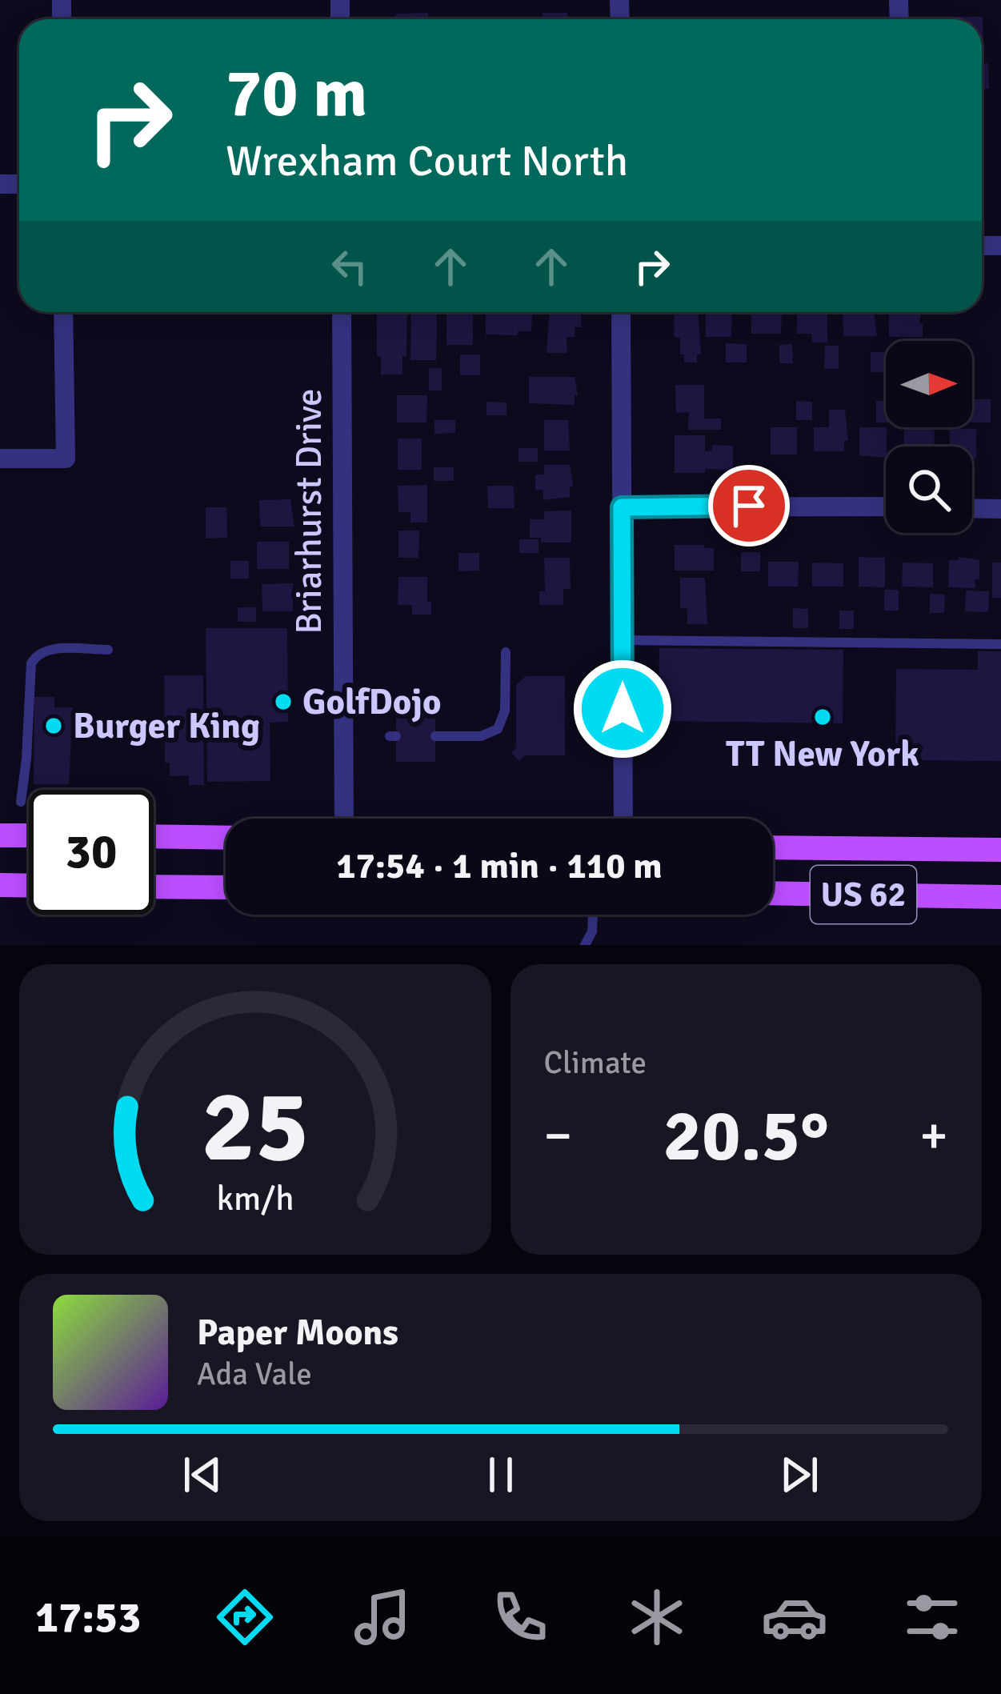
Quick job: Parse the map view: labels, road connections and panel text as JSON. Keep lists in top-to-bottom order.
{
  "streets": {
    "main road": ["US 62"],
    "street": ["Briarhurst Drive"]
  },
  "places": ["GolfDojo", "TT New York", "Burger King"],
  "north": "right",
  "page": {
    "turn": ["70 m", "Wrexham Court North"],
    "limit": "30",
    "trip": "17:54 · 1 min · 110 m",
    "tile": "Climate",
    "heat": ["−", "20.5°", "+"],
    "song": ["Paper Moons", "Ada Vale"],
    "tabs": "17:53",
    "gauge": ["25", "km/h"]
  }
}
